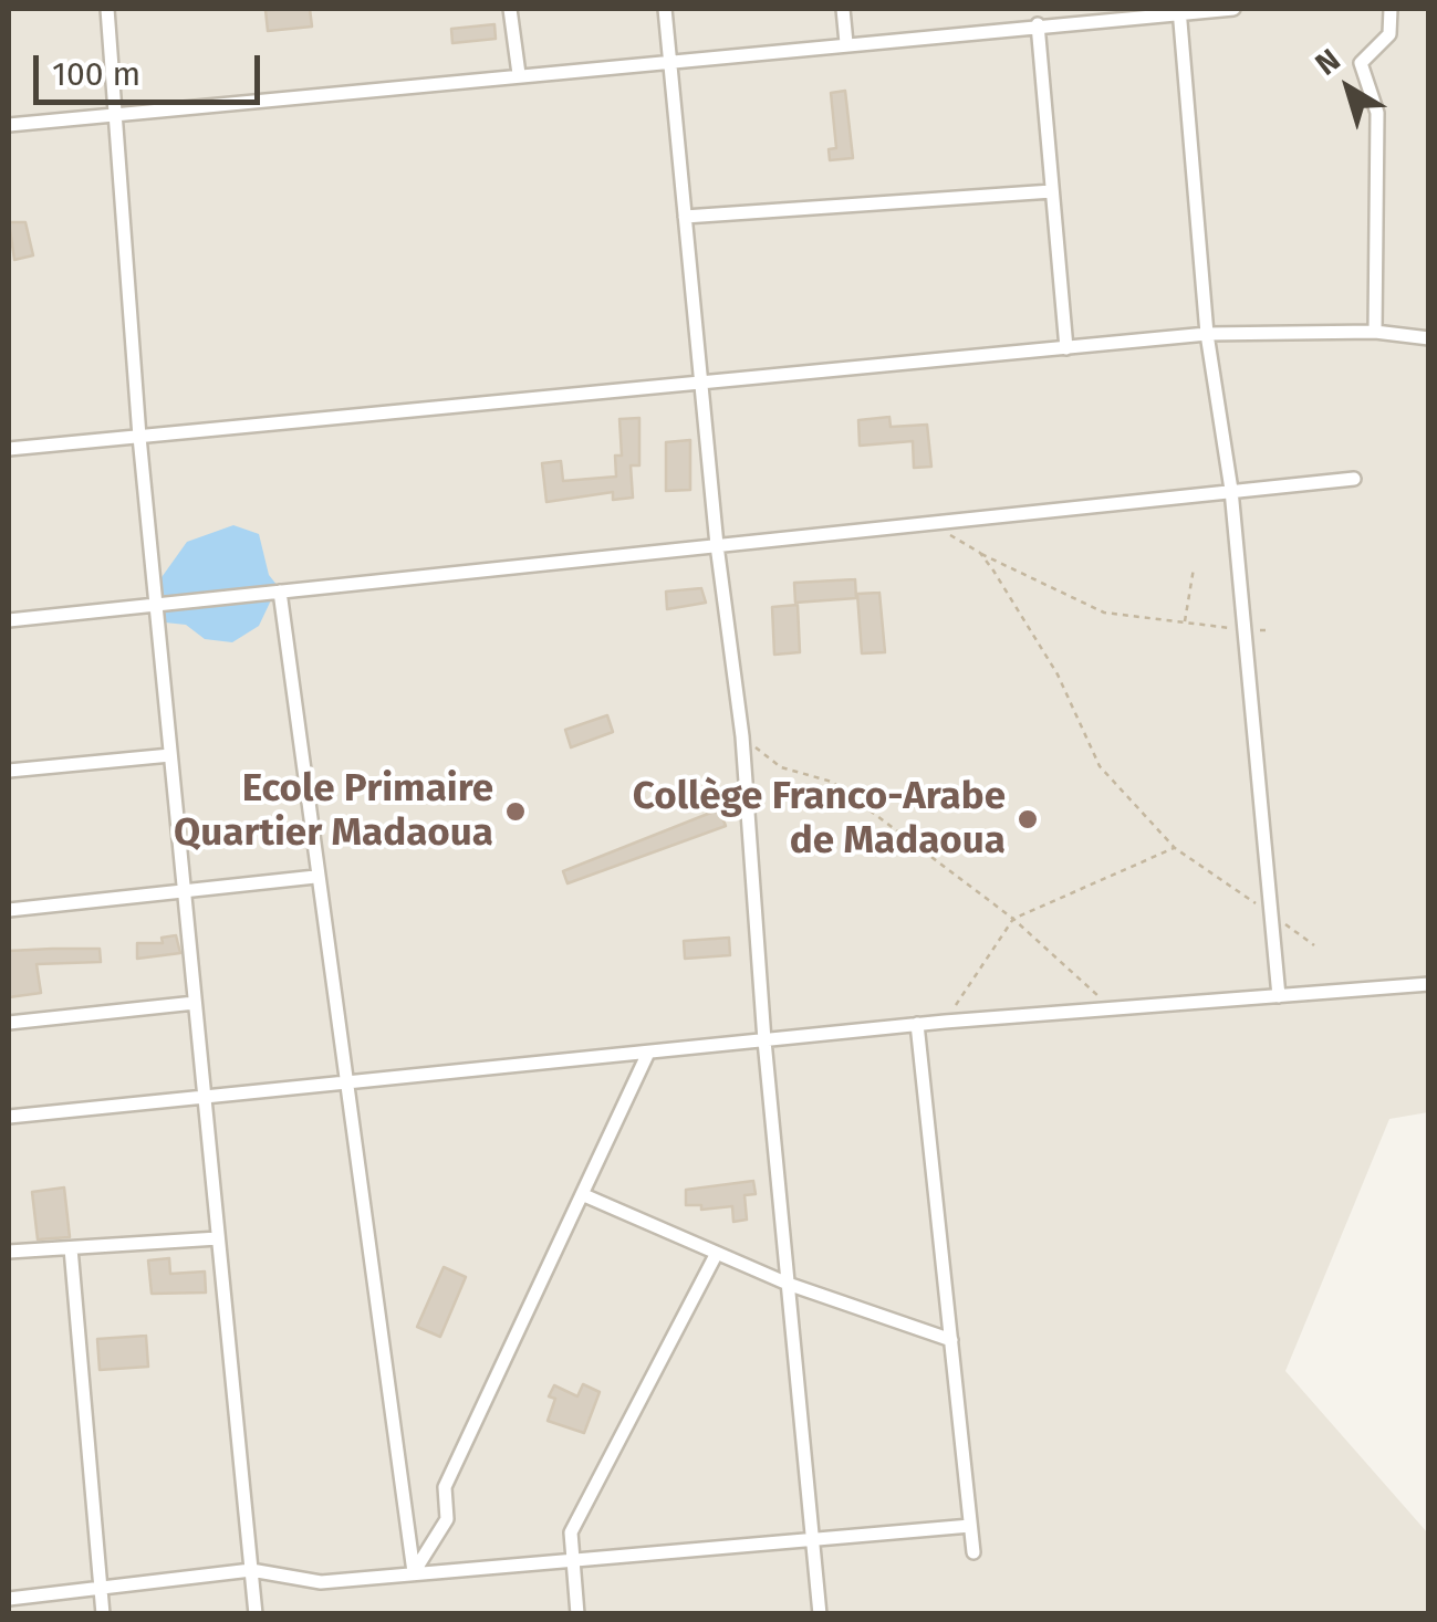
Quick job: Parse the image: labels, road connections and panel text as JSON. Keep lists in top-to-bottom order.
{
  "places": ["Ecole Primaire Quartier Madaoua", "Collège Franco-Arabe de Madaoua"],
  "scale_bar": "100 m",
  "north": "top left"
}
